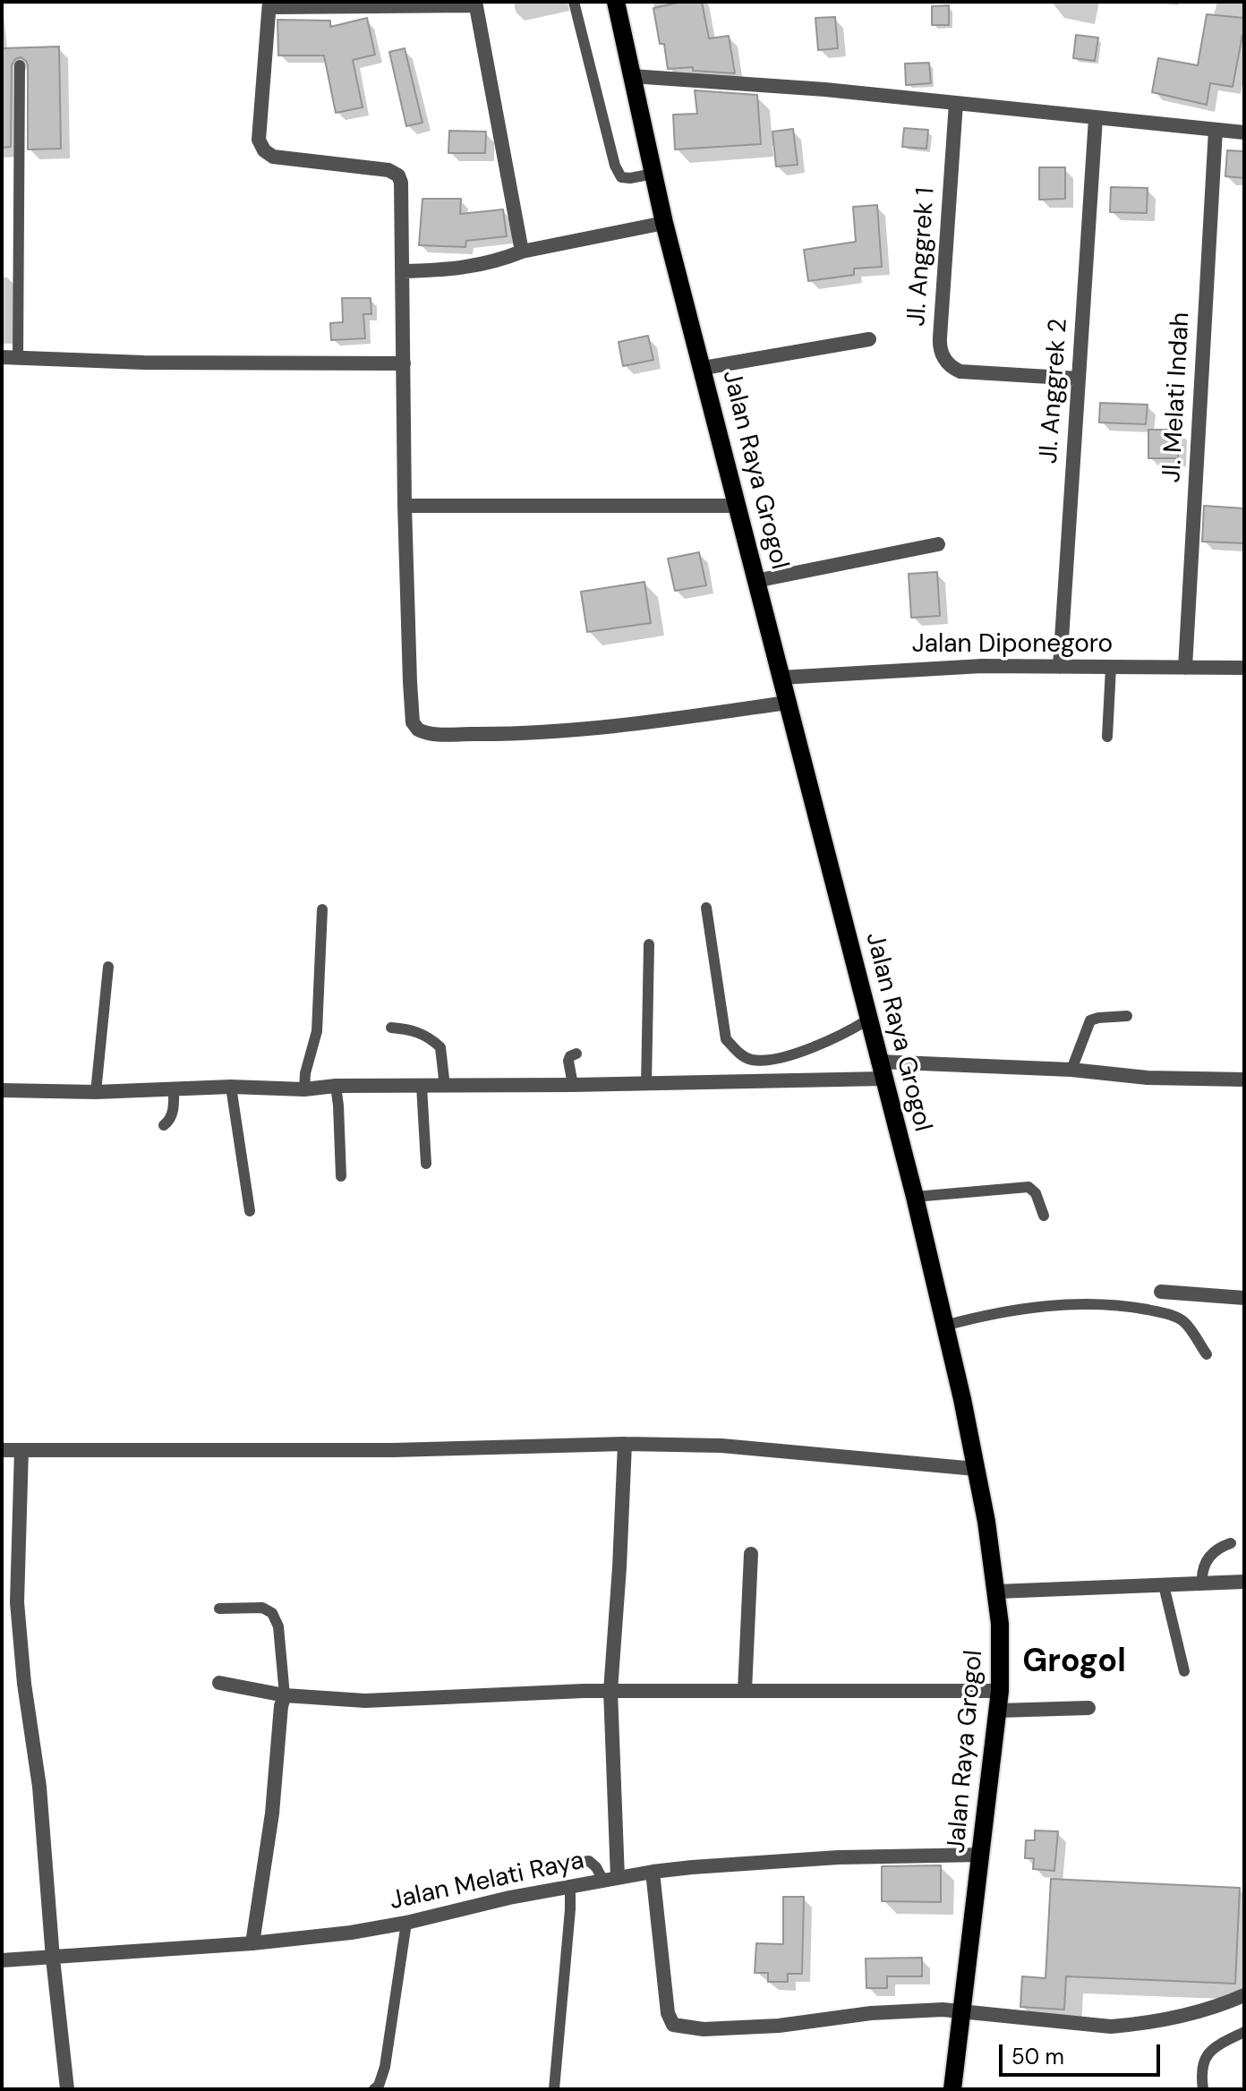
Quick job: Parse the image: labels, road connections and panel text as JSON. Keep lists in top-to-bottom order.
{
  "streets": {
    "main road": ["Jalan Raya Grogol"],
    "street": [
      "Jl. Anggrek 1",
      "Jl. Anggrek 2",
      "Jl. Melati Indah",
      "Jalan Diponegoro",
      "Jalan Melati Raya"
    ]
  },
  "crossings": [
    ["Jl. Anggrek 1", "Jl. Anggrek 2"],
    ["Jl. Anggrek 2", "Jalan Diponegoro"],
    ["Jl. Melati Indah", "Jalan Diponegoro"],
    ["Jalan Raya Grogol", "Jalan Diponegoro"],
    ["Jalan Raya Grogol", "Jalan Melati Raya"]
  ],
  "districts": ["Grogol"],
  "scale_bar": "50 m"
}
